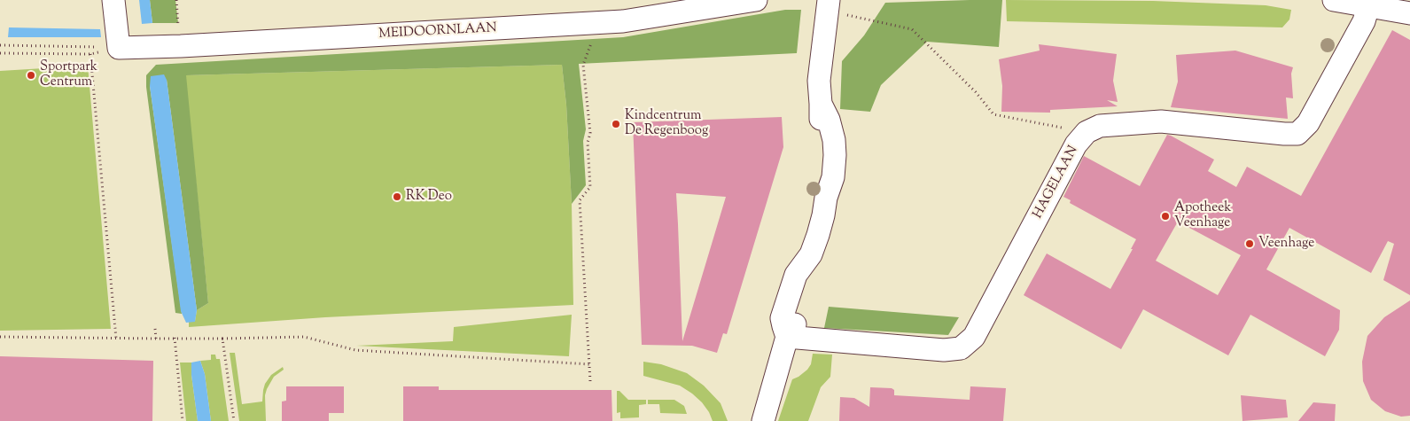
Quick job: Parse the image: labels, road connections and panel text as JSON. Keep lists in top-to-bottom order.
{
  "streets": {
    "street": ["MEIDOORNLAAN", "HAGELAAN"]
  },
  "places": [
    "Sportpark Centrum",
    "Kindcentrum De Regenboog",
    "RK Deo",
    "Apotheek Veenhage",
    "Veenhage"
  ]
}
